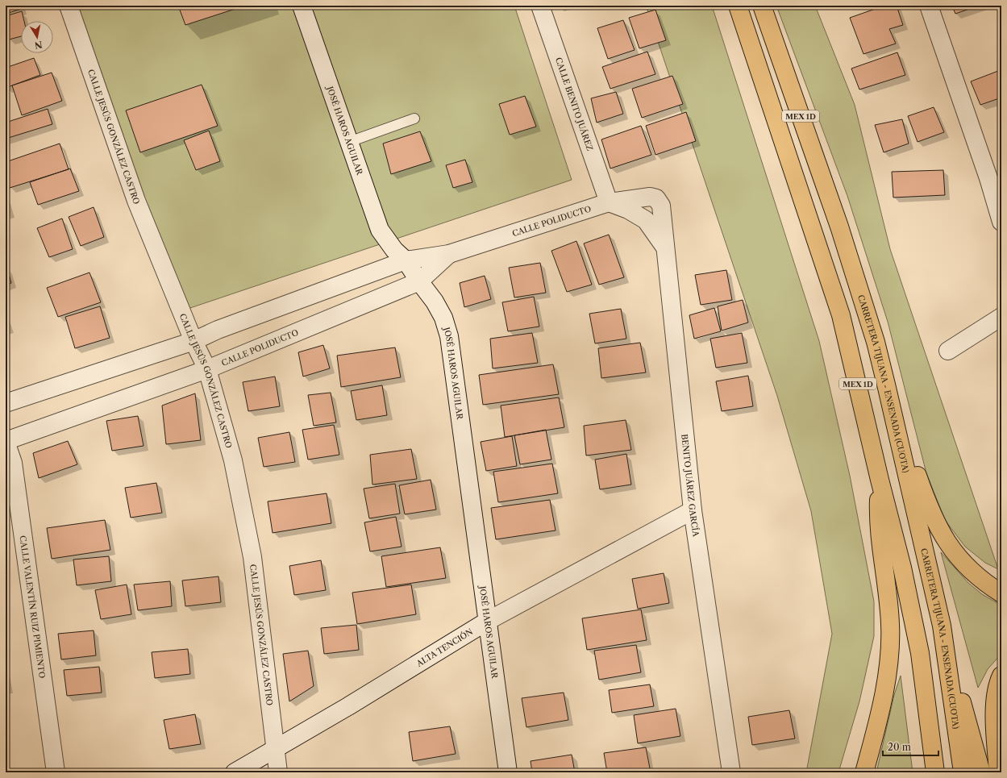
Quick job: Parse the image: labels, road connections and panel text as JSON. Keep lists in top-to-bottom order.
{
  "streets": {
    "highway": ["MEX 1D", "CARRETERA TIJUANA - ENSENADA (CUOTA)"],
    "street": [
      "CALLE BENITO JUÁREZ",
      "JOSÉ HAROS AGUILAR",
      "CALLE JESÚS GONZÁLEZ CASTRO",
      "CALLE POLIDUCTO",
      "BENITO JUÁREZ GARCÍA",
      "CALLE VALENTÍN RUIZ PIMIENTO",
      "ALTA TENCIÓN"
    ]
  },
  "crossings": [
    ["CALLE BENITO JUÁREZ", "CALLE POLIDUCTO"],
    ["JOSÉ HAROS AGUILAR", "CALLE POLIDUCTO"],
    ["JOSÉ HAROS AGUILAR", "ALTA TENCIÓN"],
    ["CALLE JESÚS GONZÁLEZ CASTRO", "CALLE POLIDUCTO"],
    ["CALLE JESÚS GONZÁLEZ CASTRO", "ALTA TENCIÓN"],
    ["CALLE POLIDUCTO", "BENITO JUÁREZ GARCÍA"],
    ["CALLE POLIDUCTO", "CALLE VALENTÍN RUIZ PIMIENTO"],
    ["BENITO JUÁREZ GARCÍA", "ALTA TENCIÓN"]
  ],
  "scale_bar": "20 m",
  "north": "bottom"
}
